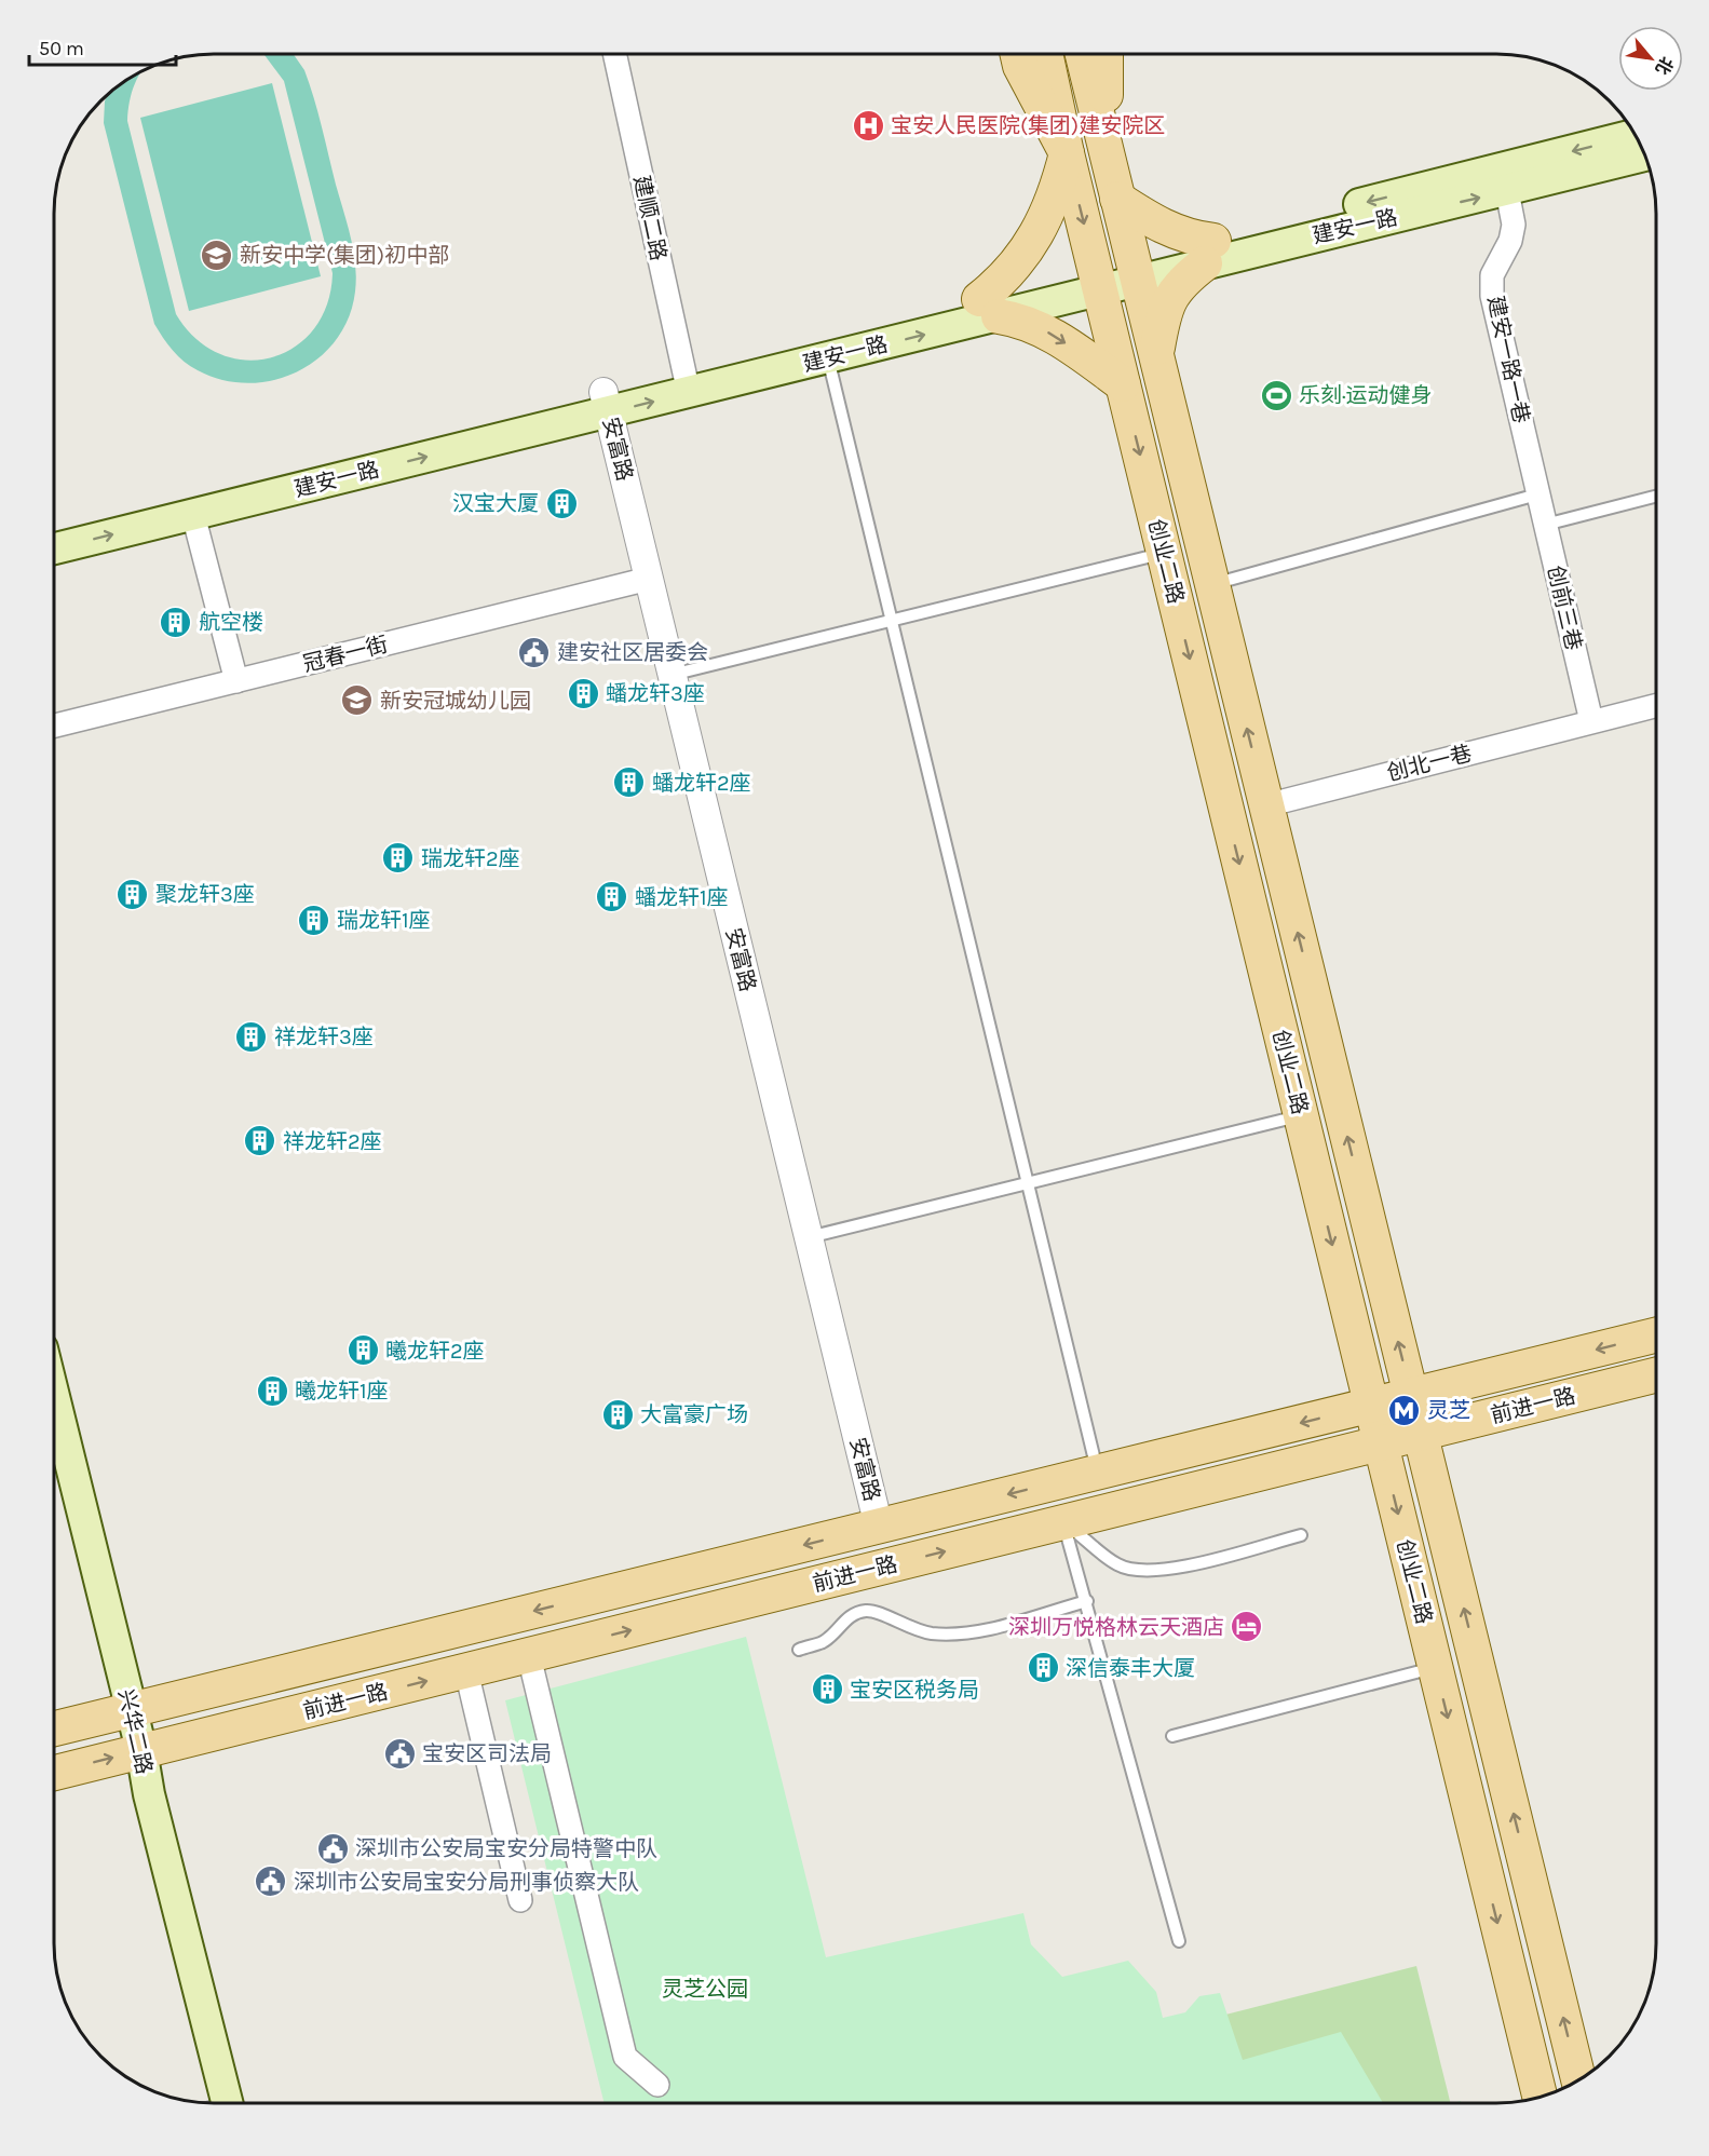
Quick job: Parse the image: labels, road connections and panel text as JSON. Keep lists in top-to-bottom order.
{
  "streets": {
    "main road": [
      "建安一路",
      "创业二路",
      "前进一路",
      "兴华二路"
    ],
    "street": [
      "建顺二路",
      "建安一路一巷",
      "安富路",
      "创前三巷",
      "冠春一街",
      "创北一巷"
    ]
  },
  "crossings": [
    ["建顺二路", "建安一路"],
    ["建安一路", "建安一路一巷"],
    ["建安一路", "安富路"],
    ["建安一路", "创业二路"],
    ["建安一路一巷", "创前三巷"],
    ["安富路", "冠春一街"],
    ["安富路", "前进一路"],
    ["创业二路", "创北一巷"],
    ["创业二路", "前进一路"],
    ["创前三巷", "创北一巷"],
    ["前进一路", "兴华二路"]
  ],
  "parks": ["灵芝公园"],
  "places": {
    "hospital": ["宝安人民医院(集团)建安院区"],
    "school or university": ["新安中学(集团)初中部", "新安冠城幼儿园"],
    "sports": ["乐刻·运动健身"],
    "building": [
      "汉宝大厦",
      "航空楼",
      "蟠龙轩3座",
      "蟠龙轩2座",
      "瑞龙轩2座",
      "聚龙轩3座",
      "蟠龙轩1座",
      "瑞龙轩1座",
      "祥龙轩3座",
      "祥龙轩2座",
      "曦龙轩2座",
      "曦龙轩1座",
      "大富豪广场",
      "深信泰丰大厦",
      "宝安区税务局"
    ],
    "public building": [
      "建安社区居委会",
      "宝安区司法局",
      "深圳市公安局宝安分局特警中队",
      "深圳市公安局宝安分局刑事侦察大队"
    ],
    "metro station": ["灵芝"],
    "hotel": ["深圳万悦格林云天酒店"]
  },
  "scale_bar": "50 m",
  "north": "bottom right"
}
